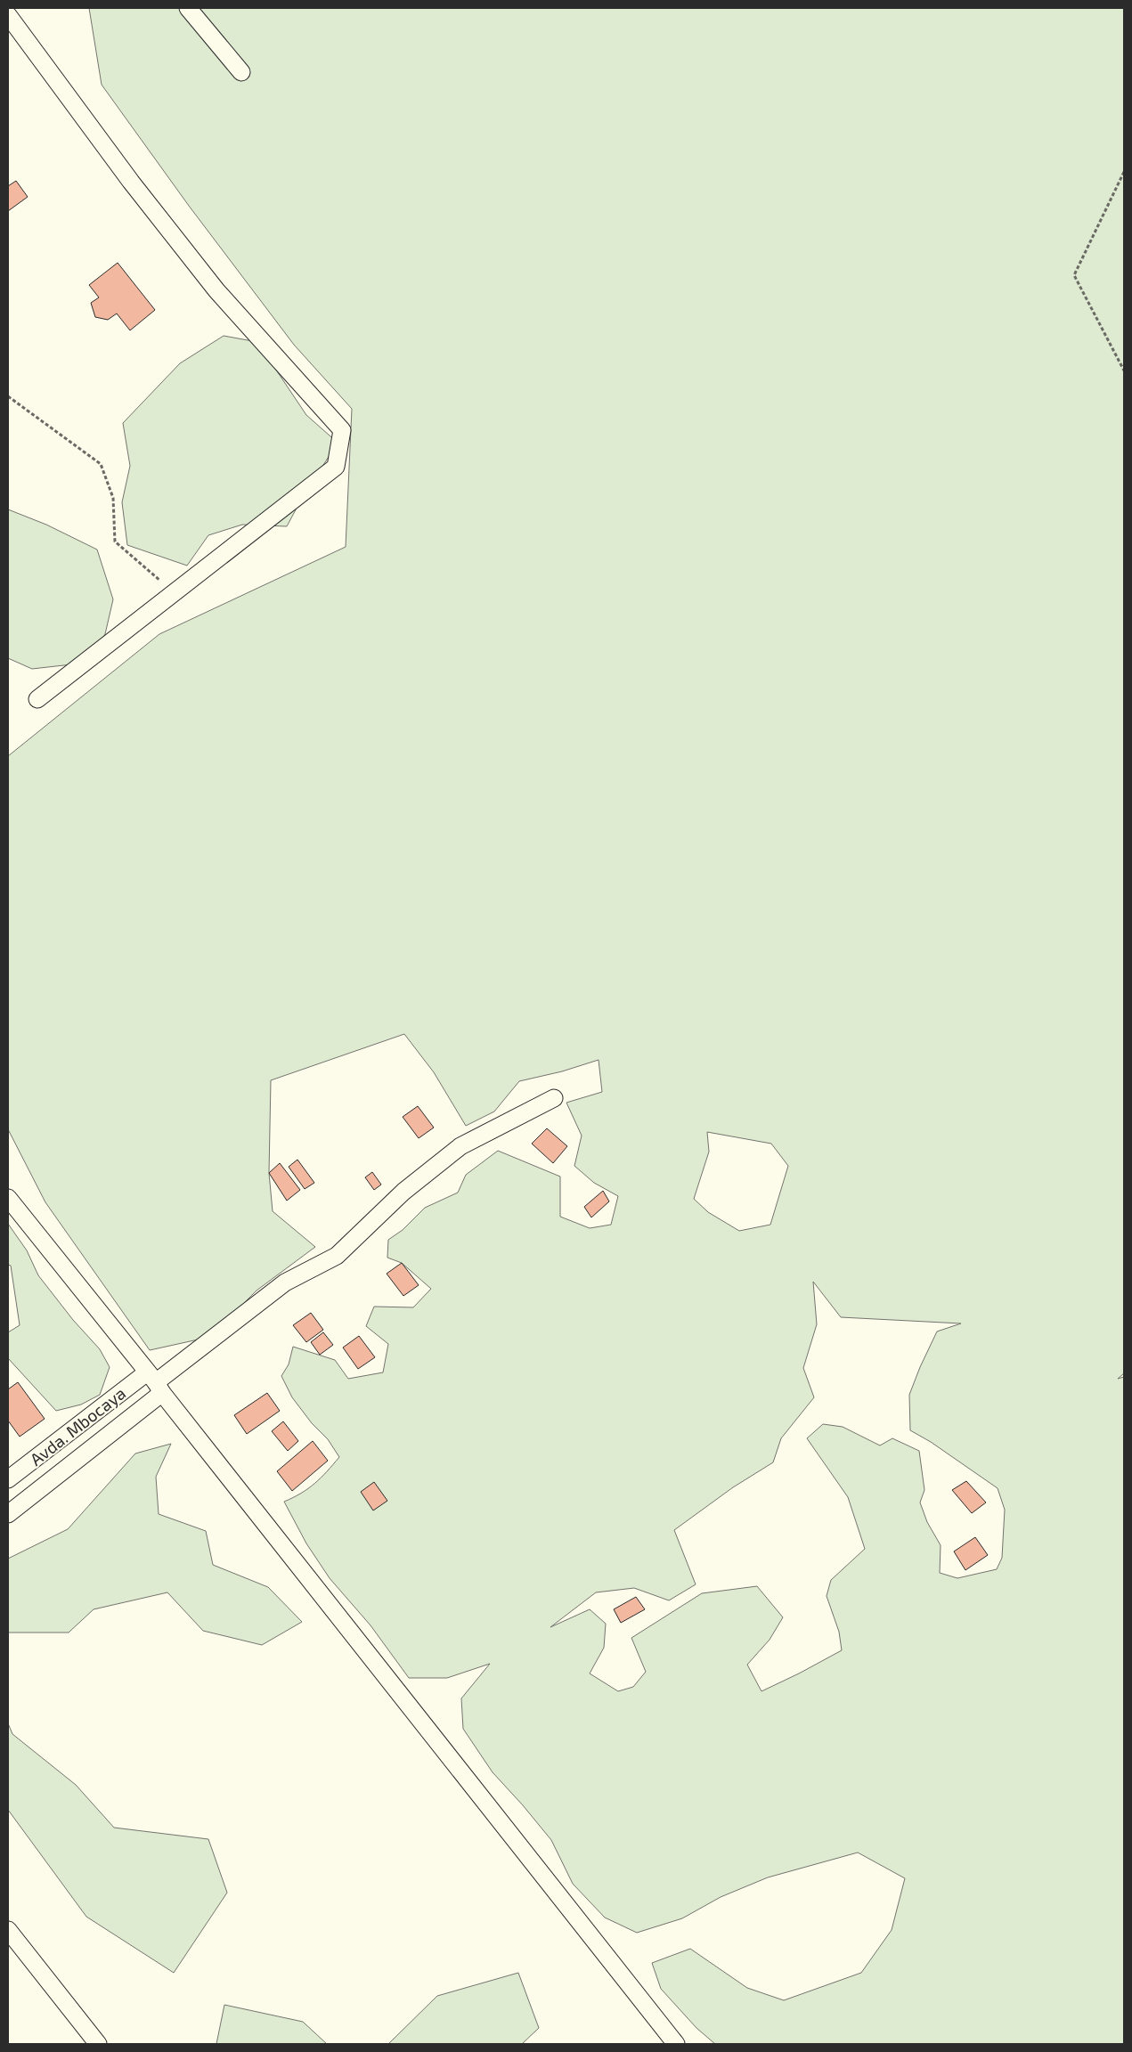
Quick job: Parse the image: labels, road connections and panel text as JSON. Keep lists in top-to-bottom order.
{
  "streets": {
    "street": ["Avda. Mbocaya"]
  }
}
